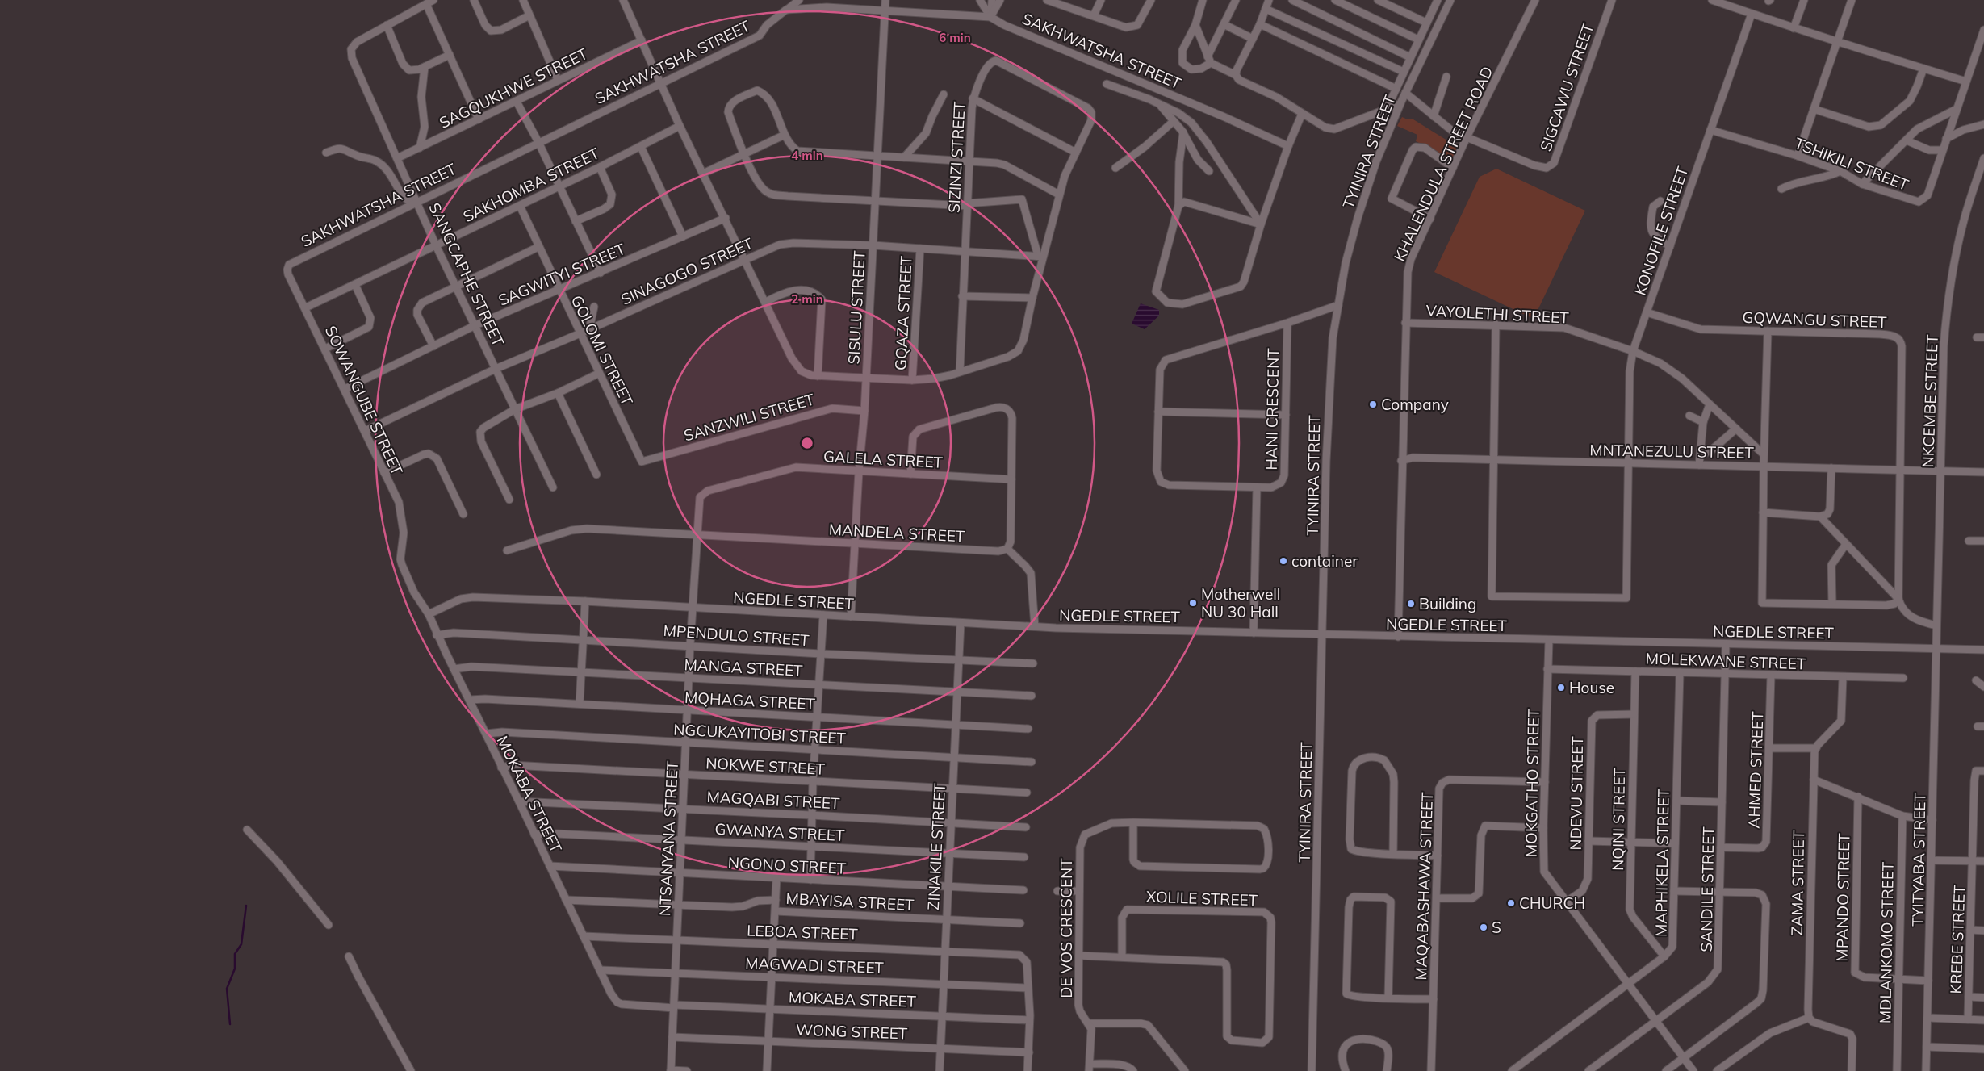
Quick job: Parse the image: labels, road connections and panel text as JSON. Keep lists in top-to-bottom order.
{
  "streets": {
    "street": [
      "SAKHWATSHA STREET",
      "SIGCAWU STREET",
      "SAGQUKHWE STREET",
      "TYINIRA STREET",
      "SIZINZI STREET",
      "KHALENDULA STREET ROAD",
      "TSHIKILI STREET",
      "SAKHOMBA STREET",
      "KONOFILE STREET",
      "SINAGOGO STREET",
      "SANGCAPHE STREET",
      "SAGWITYI STREET",
      "SISULU STREET",
      "GQAZA STREET",
      "VAYOLETHI STREET",
      "GQWANGU STREET",
      "GOLOMI STREET",
      "SOWANGUBE STREET",
      "NKCEMBE STREET",
      "HANI CRESCENT",
      "SANZWILI STREET",
      "MNTANEZULU STREET",
      "GALELA STREET",
      "MANDELA STREET",
      "NGEDLE STREET",
      "MPENDULO STREET",
      "MOLEKWANE STREET",
      "MANGA STREET",
      "MQHAGA STREET",
      "NGCUKAYITOBI STREET",
      "NOKWE STREET",
      "AHMED STREET",
      "MOKGATHO STREET",
      "NDEVU STREET",
      "MOKABA STREET",
      "MAGQABI STREET",
      "NQINI STREET",
      "GWANYA STREET",
      "NTSANYANA STREET",
      "ZINAKILE STREET",
      "TYITYABA STREET",
      "MAPHIKELA STREET",
      "NGONO STREET",
      "ZAMA STREET",
      "MAQABASHAWA STREET",
      "SANDILE STREET",
      "MPANDO STREET",
      "XOLILE STREET",
      "MBAYISA STREET",
      "DE VOS CRESCENT",
      "LEBOA STREET",
      "KREBE STREET",
      "MDLANKOMO STREET",
      "MAGWADI STREET",
      "WONG STREET"
    ]
  },
  "crossings": [
    ["SAKHWATSHA STREET", "SANGCAPHE STREET"],
    ["SAKHWATSHA STREET", "SISULU STREET"],
    ["SAKHWATSHA STREET", "SOWANGUBE STREET"],
    ["SIGCAWU STREET", "TYINIRA STREET"],
    ["SIGCAWU STREET", "KHALENDULA STREET ROAD"],
    ["SAGQUKHWE STREET", "SANGCAPHE STREET"],
    ["TYINIRA STREET", "HANI CRESCENT"],
    ["TYINIRA STREET", "NGEDLE STREET"],
    ["SIZINZI STREET", "SINAGOGO STREET"],
    ["SIZINZI STREET", "SISULU STREET"],
    ["SIZINZI STREET", "GQAZA STREET"],
    ["KHALENDULA STREET ROAD", "VAYOLETHI STREET"],
    ["KHALENDULA STREET ROAD", "MNTANEZULU STREET"],
    ["KHALENDULA STREET ROAD", "NGEDLE STREET"],
    ["TSHIKILI STREET", "KONOFILE STREET"],
    ["SAKHOMBA STREET", "SANGCAPHE STREET"],
    ["SAKHOMBA STREET", "GOLOMI STREET"],
    ["SAKHOMBA STREET", "SOWANGUBE STREET"],
    ["KONOFILE STREET", "VAYOLETHI STREET"],
    ["KONOFILE STREET", "GQWANGU STREET"],
    ["KONOFILE STREET", "MNTANEZULU STREET"],
    ["SINAGOGO STREET", "SANGCAPHE STREET"],
    ["SINAGOGO STREET", "SISULU STREET"],
    ["SINAGOGO STREET", "GQAZA STREET"],
    ["SINAGOGO STREET", "GOLOMI STREET"],
    ["SINAGOGO STREET", "SOWANGUBE STREET"],
    ["SANGCAPHE STREET", "SAGWITYI STREET"],
    ["SAGWITYI STREET", "GOLOMI STREET"],
    ["SAGWITYI STREET", "SOWANGUBE STREET"],
    ["SISULU STREET", "SANZWILI STREET"],
    ["SISULU STREET", "GALELA STREET"],
    ["SISULU STREET", "MANDELA STREET"],
    ["SISULU STREET", "NGEDLE STREET"],
    ["GQWANGU STREET", "MNTANEZULU STREET"],
    ["GOLOMI STREET", "SANZWILI STREET"],
    ["SOWANGUBE STREET", "MOKABA STREET"],
    ["NKCEMBE STREET", "MNTANEZULU STREET"],
    ["NKCEMBE STREET", "NGEDLE STREET"],
    ["NKCEMBE STREET", "TYITYABA STREET"],
    ["GALELA STREET", "MANDELA STREET"],
    ["GALELA STREET", "NGEDLE STREET"],
    ["GALELA STREET", "NTSANYANA STREET"],
    ["NGEDLE STREET", "MOKGATHO STREET"],
    ["NGEDLE STREET", "MOKABA STREET"],
    ["NGEDLE STREET", "NTSANYANA STREET"],
    ["NGEDLE STREET", "ZINAKILE STREET"],
    ["NGEDLE STREET", "TYITYABA STREET"],
    ["NGEDLE STREET", "SANDILE STREET"],
    ["MPENDULO STREET", "MOKABA STREET"],
    ["MPENDULO STREET", "NTSANYANA STREET"],
    ["MPENDULO STREET", "ZINAKILE STREET"],
    ["MOLEKWANE STREET", "AHMED STREET"],
    ["MOLEKWANE STREET", "MOKGATHO STREET"],
    ["MOLEKWANE STREET", "NQINI STREET"],
    ["MOLEKWANE STREET", "MAPHIKELA STREET"],
    ["MOLEKWANE STREET", "SANDILE STREET"],
    ["MANGA STREET", "MOKABA STREET"],
    ["MANGA STREET", "NTSANYANA STREET"],
    ["MANGA STREET", "ZINAKILE STREET"],
    ["MQHAGA STREET", "MOKABA STREET"],
    ["MQHAGA STREET", "NTSANYANA STREET"],
    ["MQHAGA STREET", "ZINAKILE STREET"],
    ["NGCUKAYITOBI STREET", "MOKABA STREET"],
    ["NGCUKAYITOBI STREET", "NTSANYANA STREET"],
    ["NGCUKAYITOBI STREET", "ZINAKILE STREET"],
    ["NOKWE STREET", "MOKABA STREET"],
    ["NOKWE STREET", "NTSANYANA STREET"],
    ["NOKWE STREET", "ZINAKILE STREET"],
    ["AHMED STREET", "SANDILE STREET"],
    ["MOKGATHO STREET", "NDEVU STREET"],
    ["MOKGATHO STREET", "MAPHIKELA STREET"],
    ["MOKGATHO STREET", "MAQABASHAWA STREET"],
    ["MOKGATHO STREET", "SANDILE STREET"],
    ["NDEVU STREET", "NQINI STREET"],
    ["MOKABA STREET", "MAGQABI STREET"],
    ["MOKABA STREET", "GWANYA STREET"],
    ["MOKABA STREET", "NTSANYANA STREET"],
    ["MOKABA STREET", "ZINAKILE STREET"],
    ["MOKABA STREET", "NGONO STREET"],
    ["MOKABA STREET", "MBAYISA STREET"],
    ["MOKABA STREET", "LEBOA STREET"],
    ["MOKABA STREET", "MAGWADI STREET"],
    ["MAGQABI STREET", "NTSANYANA STREET"],
    ["MAGQABI STREET", "ZINAKILE STREET"],
    ["NQINI STREET", "MAPHIKELA STREET"],
    ["GWANYA STREET", "NTSANYANA STREET"],
    ["GWANYA STREET", "ZINAKILE STREET"],
    ["NTSANYANA STREET", "NGONO STREET"],
    ["NTSANYANA STREET", "MBAYISA STREET"],
    ["NTSANYANA STREET", "LEBOA STREET"],
    ["NTSANYANA STREET", "MAGWADI STREET"],
    ["NTSANYANA STREET", "WONG STREET"],
    ["ZINAKILE STREET", "NGONO STREET"],
    ["ZINAKILE STREET", "MBAYISA STREET"],
    ["ZINAKILE STREET", "LEBOA STREET"],
    ["ZINAKILE STREET", "MAGWADI STREET"],
    ["ZINAKILE STREET", "WONG STREET"],
    ["TYITYABA STREET", "MPANDO STREET"],
    ["MPANDO STREET", "MDLANKOMO STREET"],
    ["XOLILE STREET", "DE VOS CRESCENT"],
    ["LEBOA STREET", "MAGWADI STREET"]
  ],
  "places": [
    "Company",
    "container",
    "Motherwell NU 30 Hall",
    "Building",
    "House",
    "CHURCH",
    "S"
  ],
  "rings": ["6 min", "4 min", "2 min"]
}
